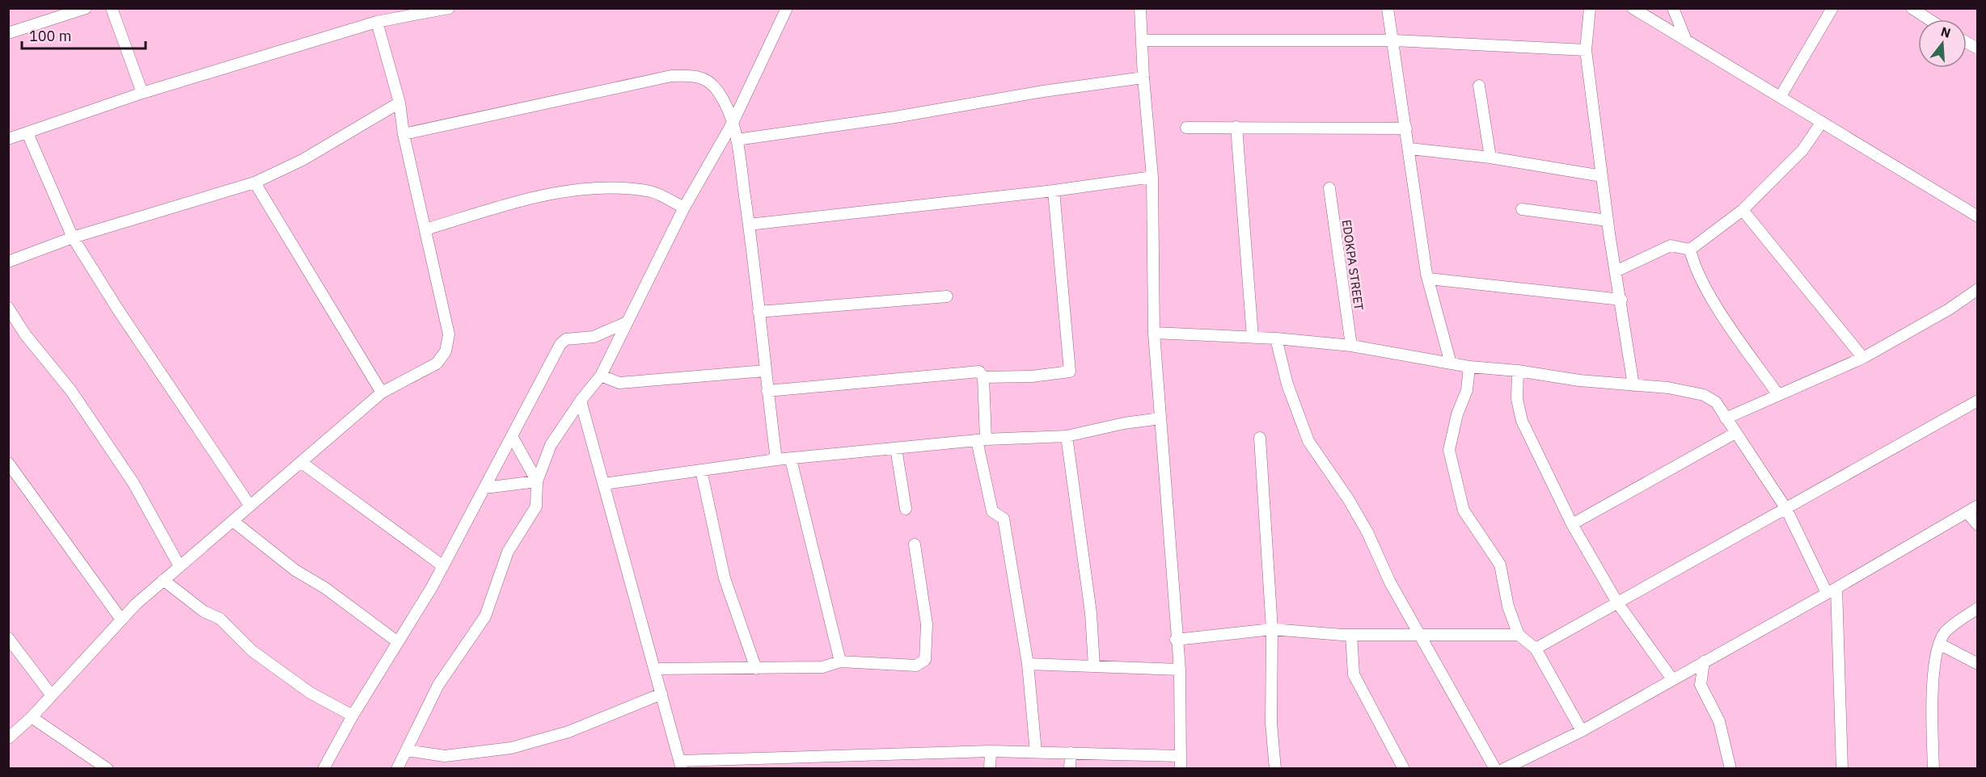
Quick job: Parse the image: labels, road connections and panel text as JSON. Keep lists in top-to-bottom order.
{
  "streets": {
    "street": ["EDOKPA STREET"]
  },
  "scale_bar": "100 m",
  "north": "top"
}
